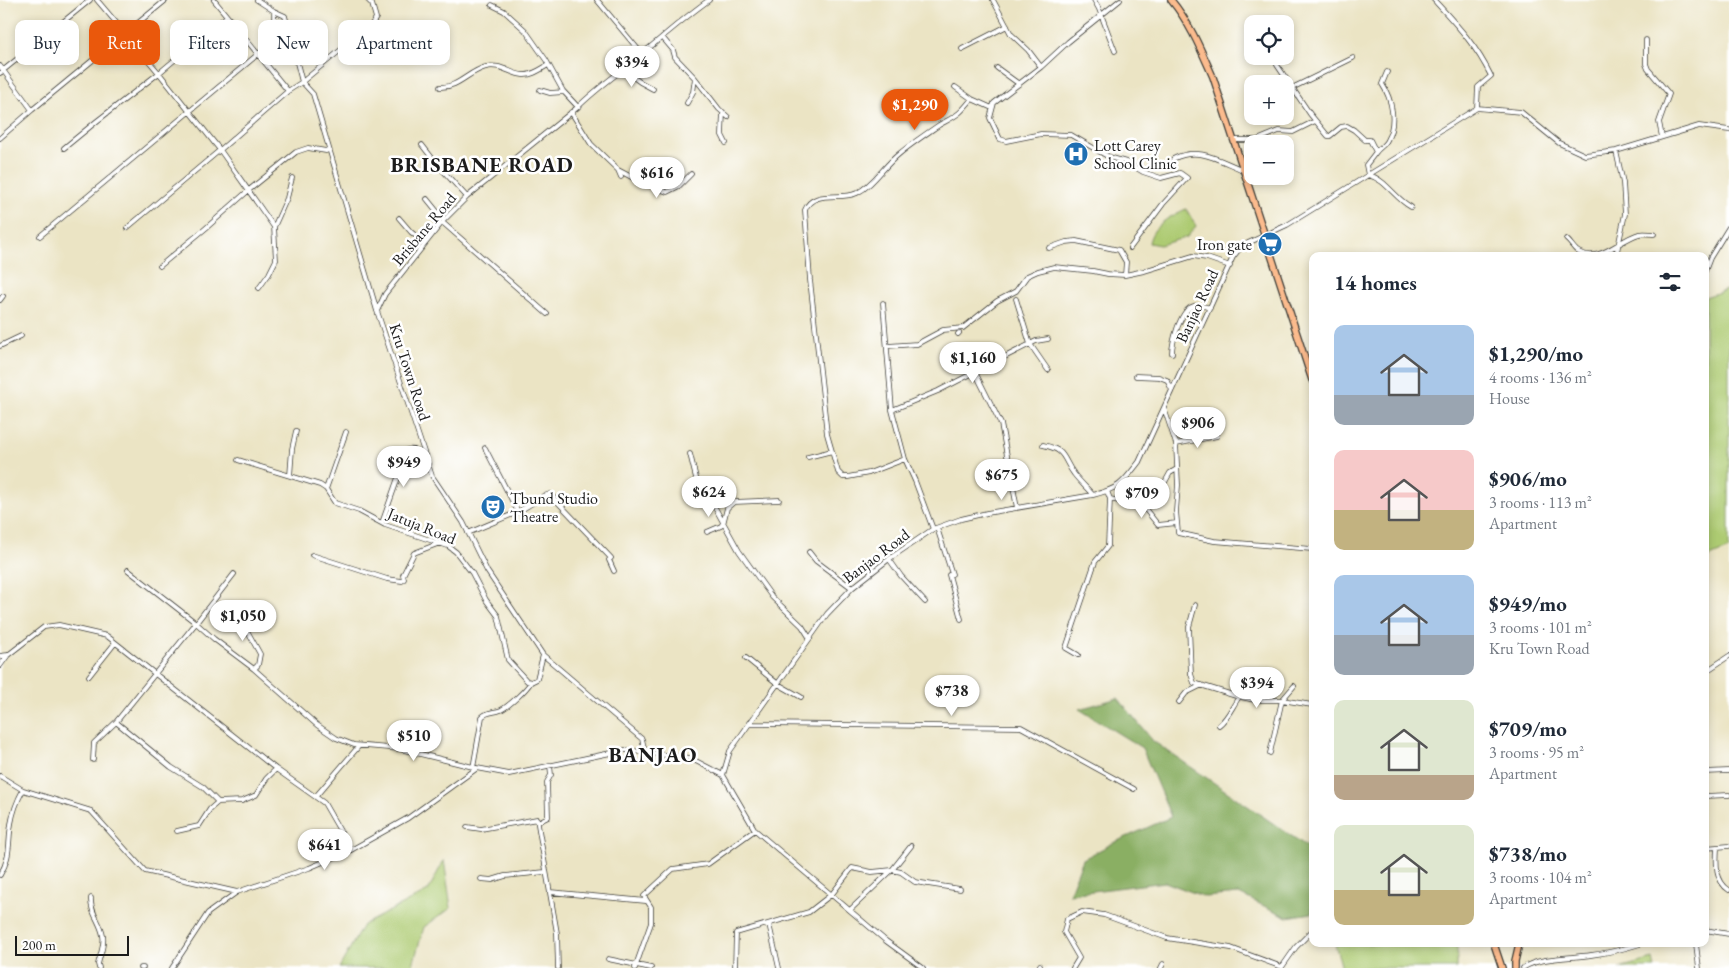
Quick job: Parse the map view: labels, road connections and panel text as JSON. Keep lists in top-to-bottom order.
{
  "streets": {
    "street": [
      "Brisbane Road",
      "Banjao Road",
      "Kru Town Road",
      "Jatuja Road"
    ]
  },
  "crossings": [
    ["Brisbane Road", "Kru Town Road"]
  ],
  "districts": ["BRISBANE ROAD", "BANJAO"],
  "places": {
    "hospital": ["Lott Carey School Clinic"],
    "supermarket": ["Iron gate"],
    "theatre": ["Tbund Studio Theatre"]
  },
  "scale_bar": "200 m",
  "page": {
    "map_buttons": ["+", "−"],
    "chip": [
      "Buy",
      "Rent",
      "Filters",
      "New",
      "Apartment"
    ],
    "price": [
      "$394",
      "$1,290",
      "$616",
      "$1,160",
      "$906",
      "$949",
      "$675",
      "$624",
      "$709",
      "$1,050",
      "$394",
      "$738",
      "$510",
      "$641"
    ],
    "heading": "14 homes",
    "list": [
      {
        "name": "$1,290/mo",
        "note": "4 rooms · 136 m² · House"
      },
      {
        "name": "$906/mo",
        "note": "3 rooms · 113 m² · Apartment"
      },
      {
        "name": "$949/mo",
        "note": "3 rooms · 101 m² · Kru Town Road"
      },
      {
        "name": "$709/mo",
        "note": "3 rooms · 95 m² · Apartment"
      },
      {
        "name": "$738/mo",
        "note": "3 rooms · 104 m² · Apartment"
      }
    ],
    "scale": "200 m"
  }
}
